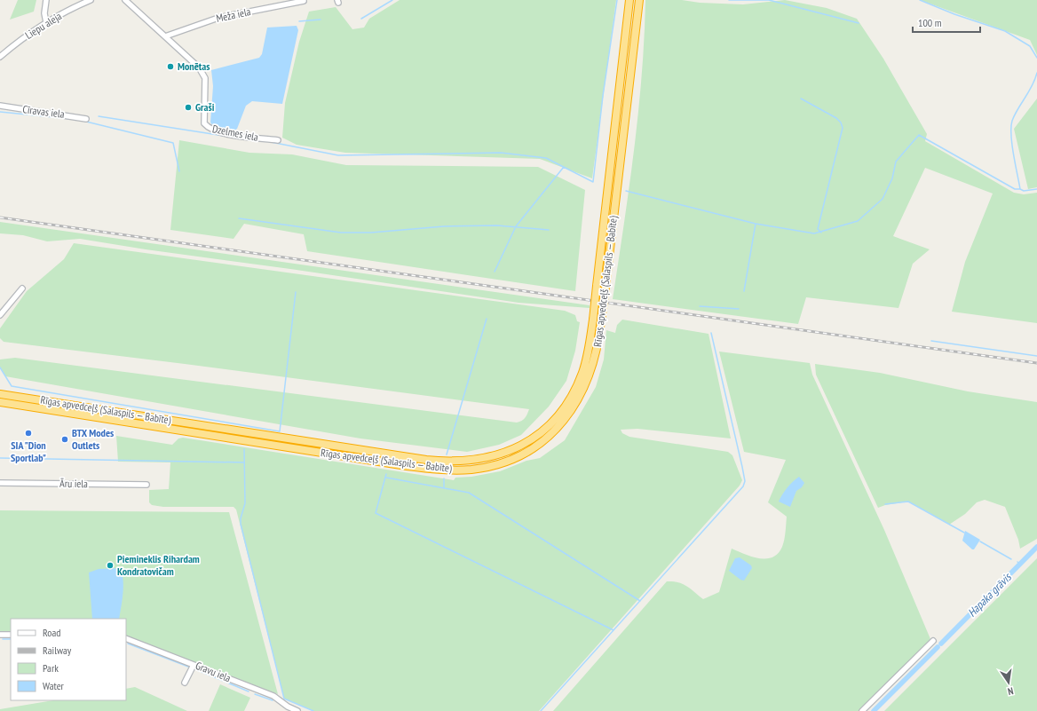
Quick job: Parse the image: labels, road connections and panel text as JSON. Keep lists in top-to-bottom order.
{
  "streets": {
    "highway": ["Rīgas apvedceļš (Salaspils — Babīte)"],
    "street": [
      "Meža iela",
      "Liepu aleja",
      "Cīravas iela",
      "Dzelmes iela",
      "Āru iela",
      "Gravu iela"
    ]
  },
  "crossings": [
    ["Meža iela", "Dzelmes iela"]
  ],
  "water": ["Hapaka grāvis"],
  "places": [
    "Monētas",
    "Graši",
    "SIA \"Dion Sportlab\"",
    "BTX Modes Outlets",
    "Piemineklis Rihardam Kondratovičam"
  ],
  "legend": [
    "Road",
    "Railway",
    "Park",
    "Water"
  ],
  "scale_bar": "100 m",
  "north": "bottom"
}
